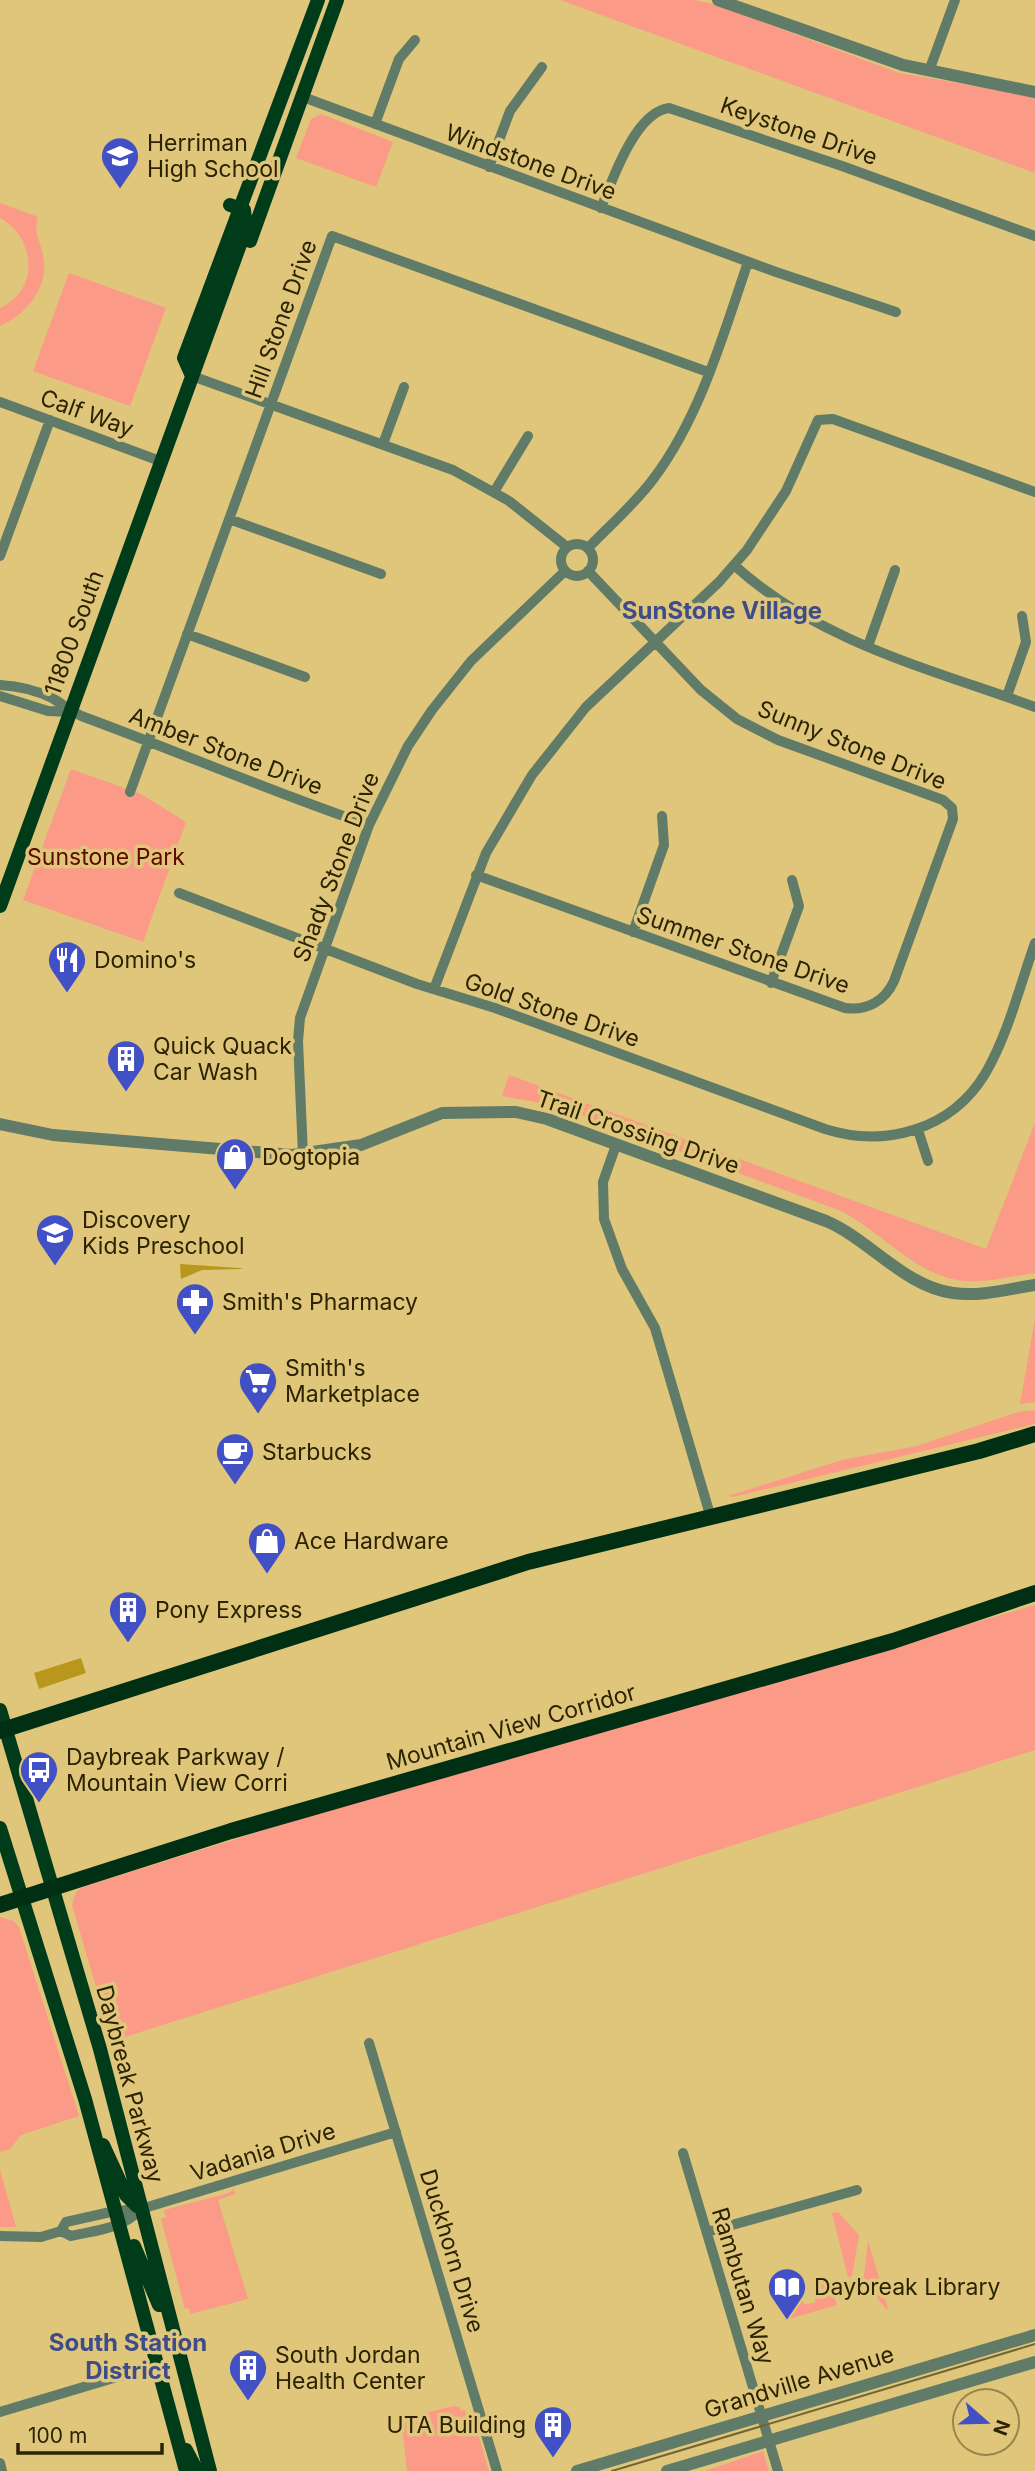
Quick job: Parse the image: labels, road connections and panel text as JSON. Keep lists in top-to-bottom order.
{
  "streets": {
    "highway": ["Mountain View Corridor"],
    "main road": ["11800 South", "Daybreak Parkway"],
    "street": [
      "Keystone Drive",
      "Windstone Drive",
      "Hill Stone Drive",
      "Calf Way",
      "Sunny Stone Drive",
      "Amber Stone Drive",
      "Shady Stone Drive",
      "Summer Stone Drive",
      "Gold Stone Drive",
      "Trail Crossing Drive",
      "Vadania Drive",
      "Duckhorn Drive",
      "Rambutan Way",
      "Grandville Avenue"
    ]
  },
  "crossings": [
    ["Keystone Drive", "Windstone Drive"],
    ["Windstone Drive", "11800 South"],
    ["Hill Stone Drive", "Amber Stone Drive"],
    ["Calf Way", "11800 South"],
    ["11800 South", "Amber Stone Drive"],
    ["Sunny Stone Drive", "Shady Stone Drive"],
    ["Sunny Stone Drive", "Summer Stone Drive"],
    ["Amber Stone Drive", "Shady Stone Drive"],
    ["Shady Stone Drive", "Gold Stone Drive"],
    ["Shady Stone Drive", "Trail Crossing Drive"],
    ["Mountain View Corridor", "Daybreak Parkway"],
    ["Daybreak Parkway", "Vadania Drive"],
    ["Vadania Drive", "Duckhorn Drive"],
    ["Rambutan Way", "Grandville Avenue"]
  ],
  "districts": ["SunStone Village", "South Station District"],
  "parks": ["Sunstone Park"],
  "places": {
    "school or university": ["Herriman High School", "Discovery Kids Preschool"],
    "restaurant": ["Domino's"],
    "building": [
      "Quick Quack Car Wash",
      "Pony Express",
      "South Jordan Health Center",
      "UTA Building"
    ],
    "shop": ["Dogtopia", "Ace Hardware"],
    "pharmacy": ["Smith's Pharmacy"],
    "supermarket": ["Smith's Marketplace"],
    "cafe": ["Starbucks"],
    "bus stop": ["Daybreak Parkway / Mountain View Corri"],
    "library": ["Daybreak Library"]
  },
  "scale_bar": "100 m",
  "north": "right"
}
